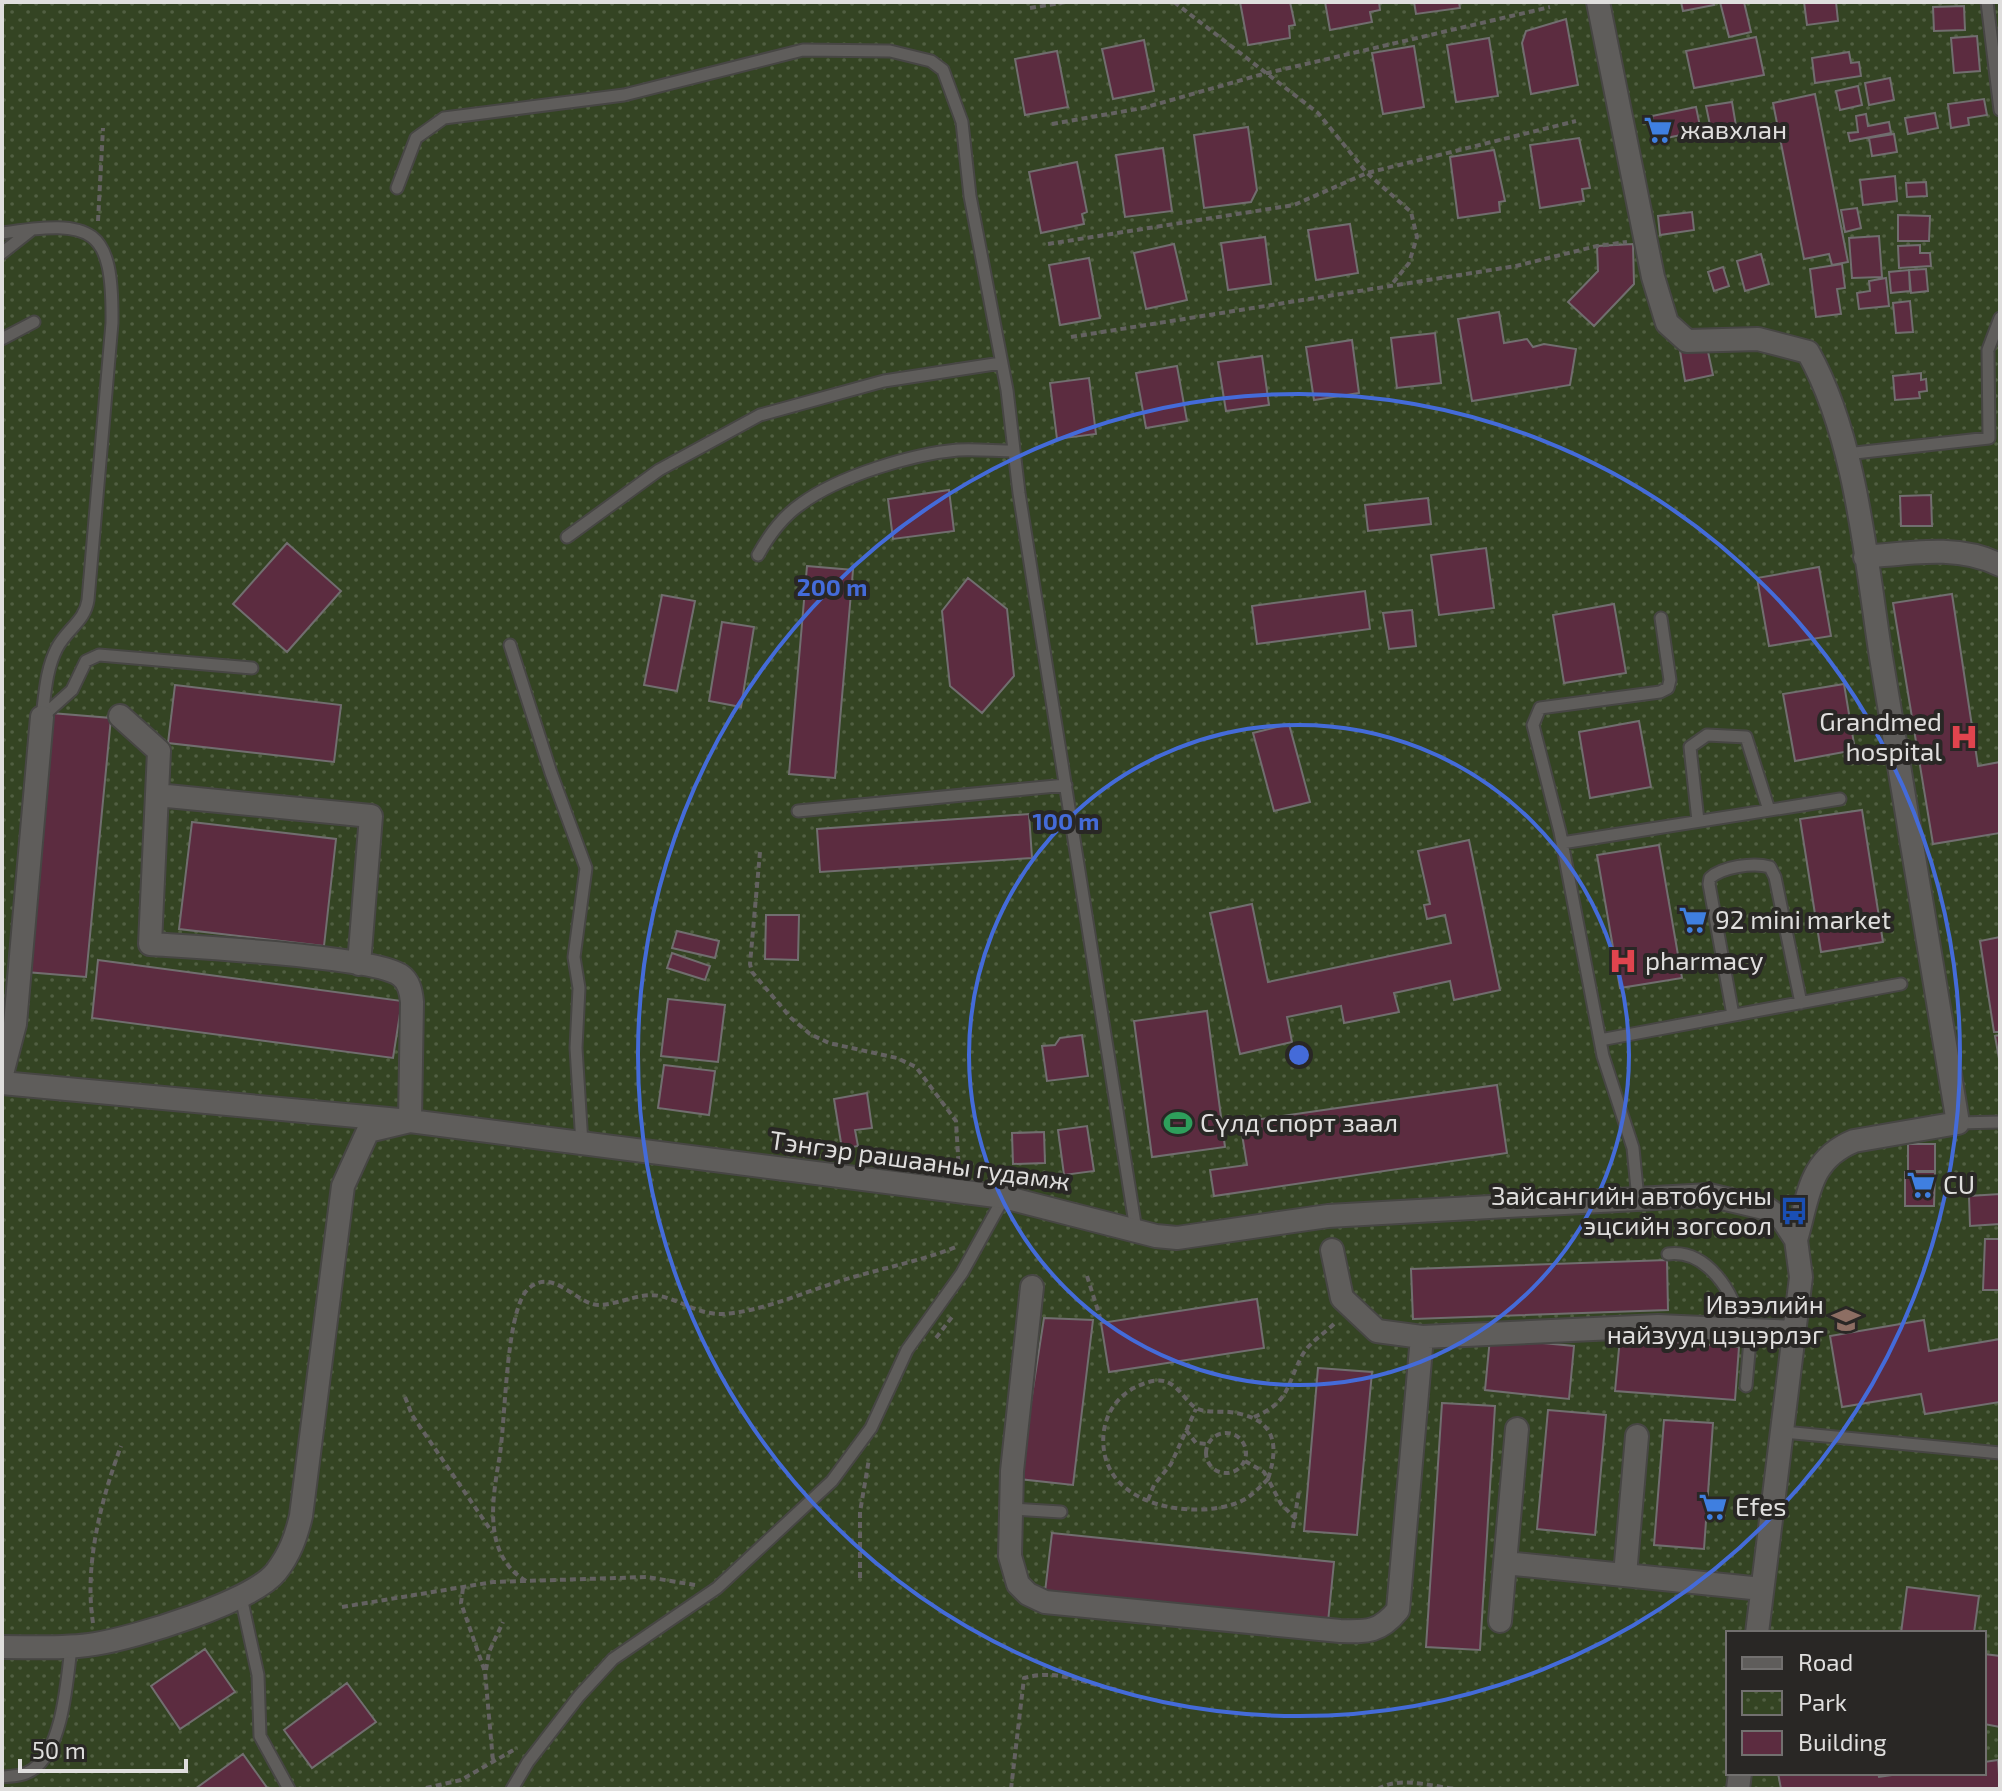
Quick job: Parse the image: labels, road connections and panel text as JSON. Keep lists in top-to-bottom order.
{
  "streets": {
    "street": ["Тэнгэр рашааны гудамж"]
  },
  "places": {
    "supermarket": [
      "жавхлан",
      "92 mini market",
      "CU",
      "Efes"
    ],
    "hospital": ["Grandmed hospital", "pharmacy"],
    "sports": ["Сүлд спорт заал"],
    "bus stop": ["Зайсангийн автобусны эцсийн зогсоол"],
    "school or university": ["Ивээлийн найзууд цэцэрлэг"]
  },
  "legend": ["Road", "Park", "Building"],
  "scale_bar": "50 m",
  "rings": ["200 m", "100 m"]
}
